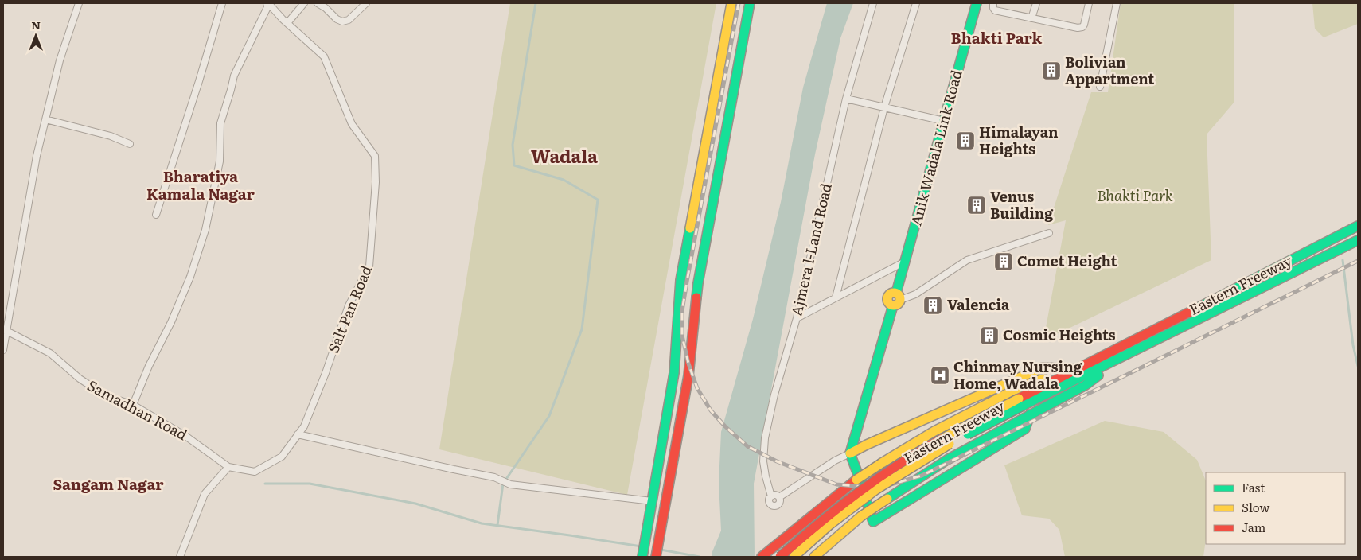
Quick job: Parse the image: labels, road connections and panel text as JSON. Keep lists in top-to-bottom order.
{
  "streets": {
    "main road": ["Anik Wadala Link Road", "Eastern Freeway"],
    "street": ["Ajmera l-Land Road", "Salt Pan Road", "Samadhan Road"]
  },
  "crossings": [
    ["Salt Pan Road", "Samadhan Road"]
  ],
  "districts": [
    "Bhakti Park",
    "Wadala",
    "Bharatiya Kamala Nagar",
    "Sangam Nagar"
  ],
  "parks": ["Bhakti Park"],
  "places": {
    "building": [
      "Bolivian Appartment",
      "Himalayan Heights",
      "Venus Building",
      "Comet Height",
      "Valencia",
      "Cosmic Heights"
    ],
    "hospital": ["Chinmay Nursing Home, Wadala"]
  },
  "legend": ["Fast", "Slow", "Jam"],
  "north": "top"
}
